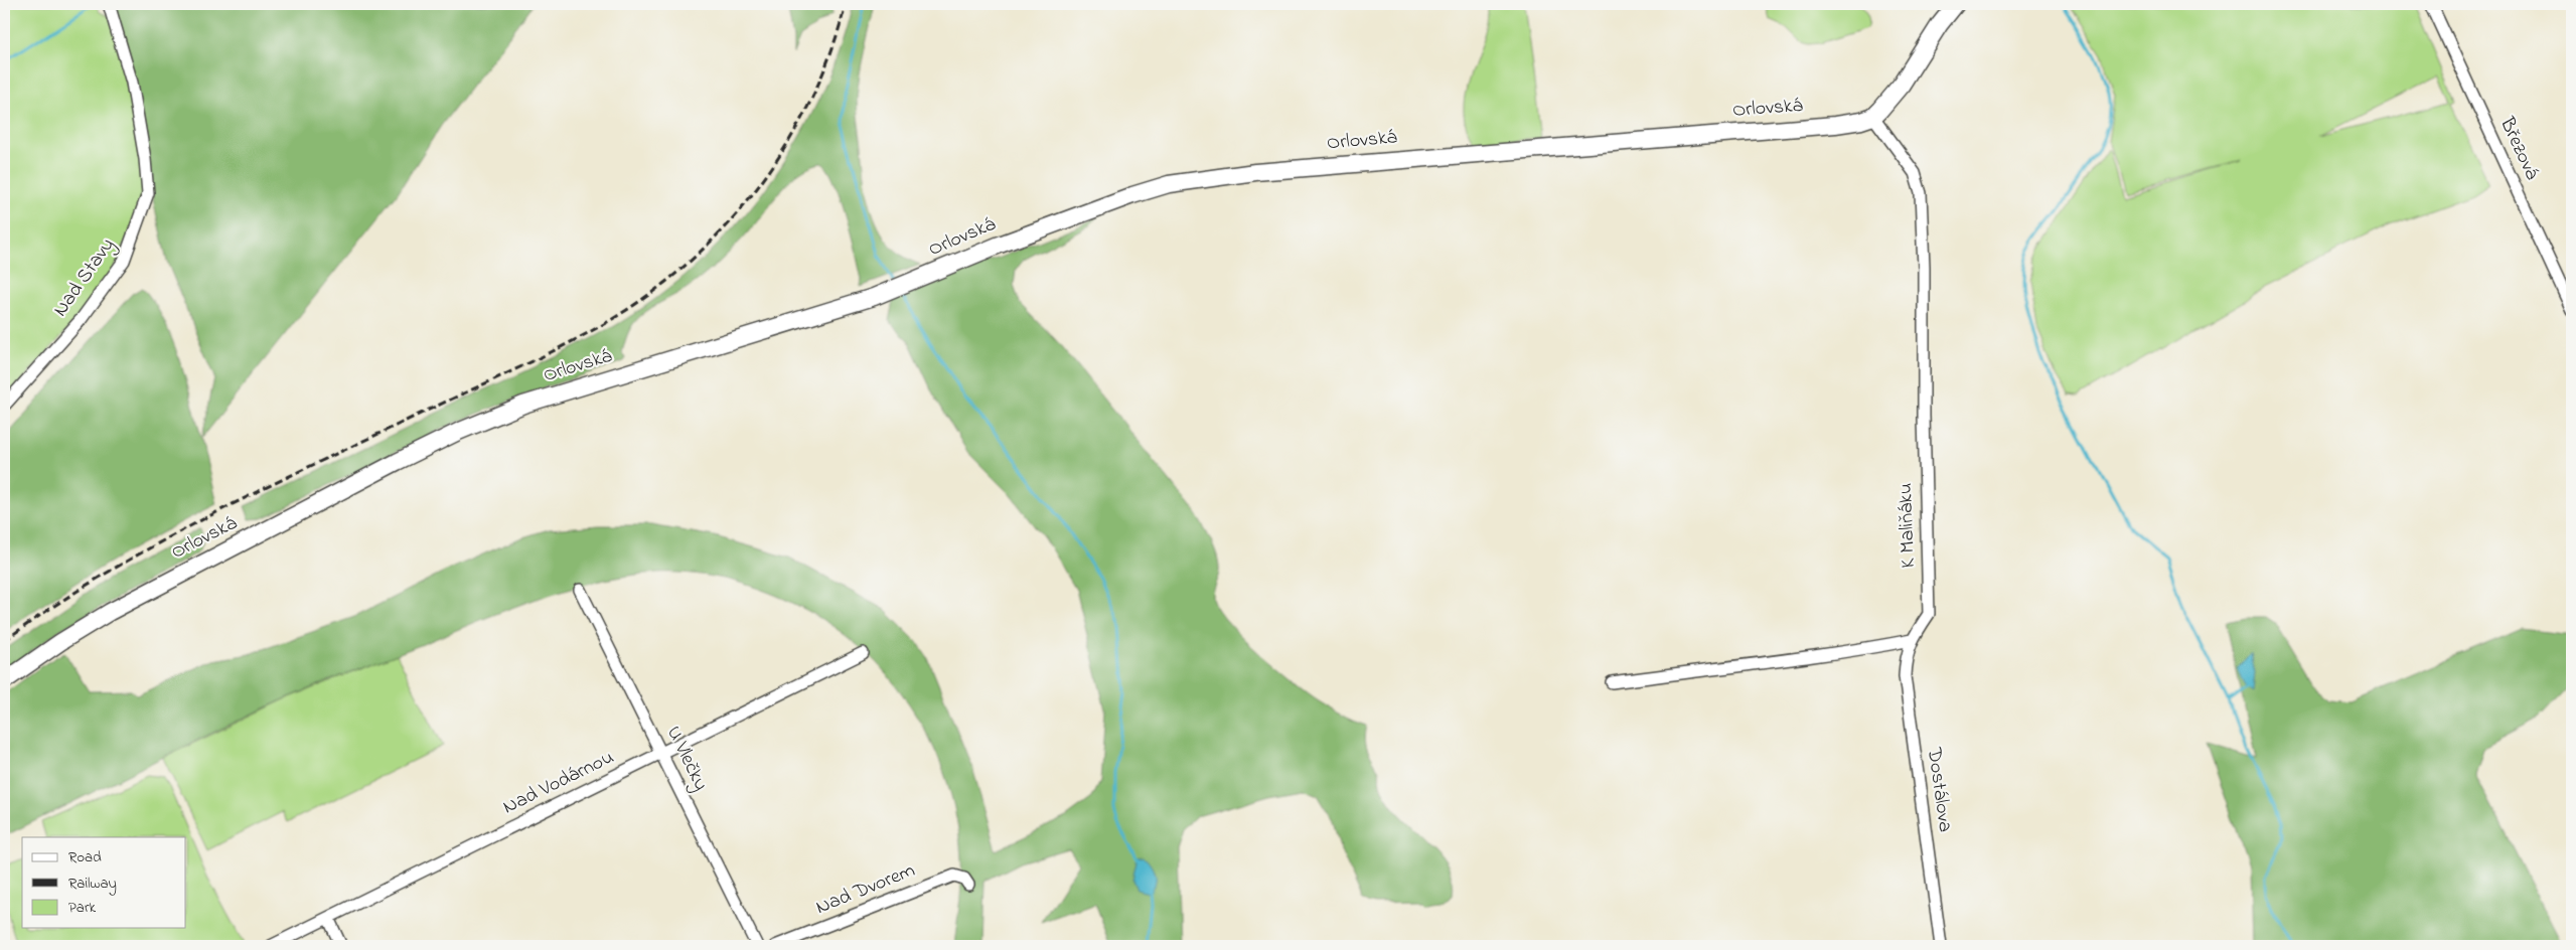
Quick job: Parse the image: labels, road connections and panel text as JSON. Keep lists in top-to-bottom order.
{
  "streets": {
    "main road": ["Orlovská"],
    "street": [
      "Březová",
      "Nad Stavy",
      "K Maliňáku",
      "U Vlečky",
      "Nad Vodárnou",
      "Dostálova",
      "Nad Dvorem"
    ]
  },
  "crossings": [
    ["Orlovská", "K Maliňáku"],
    ["K Maliňáku", "Dostálova"],
    ["U Vlečky", "Nad Vodárnou"]
  ],
  "legend": ["Road", "Railway", "Park"]
}
